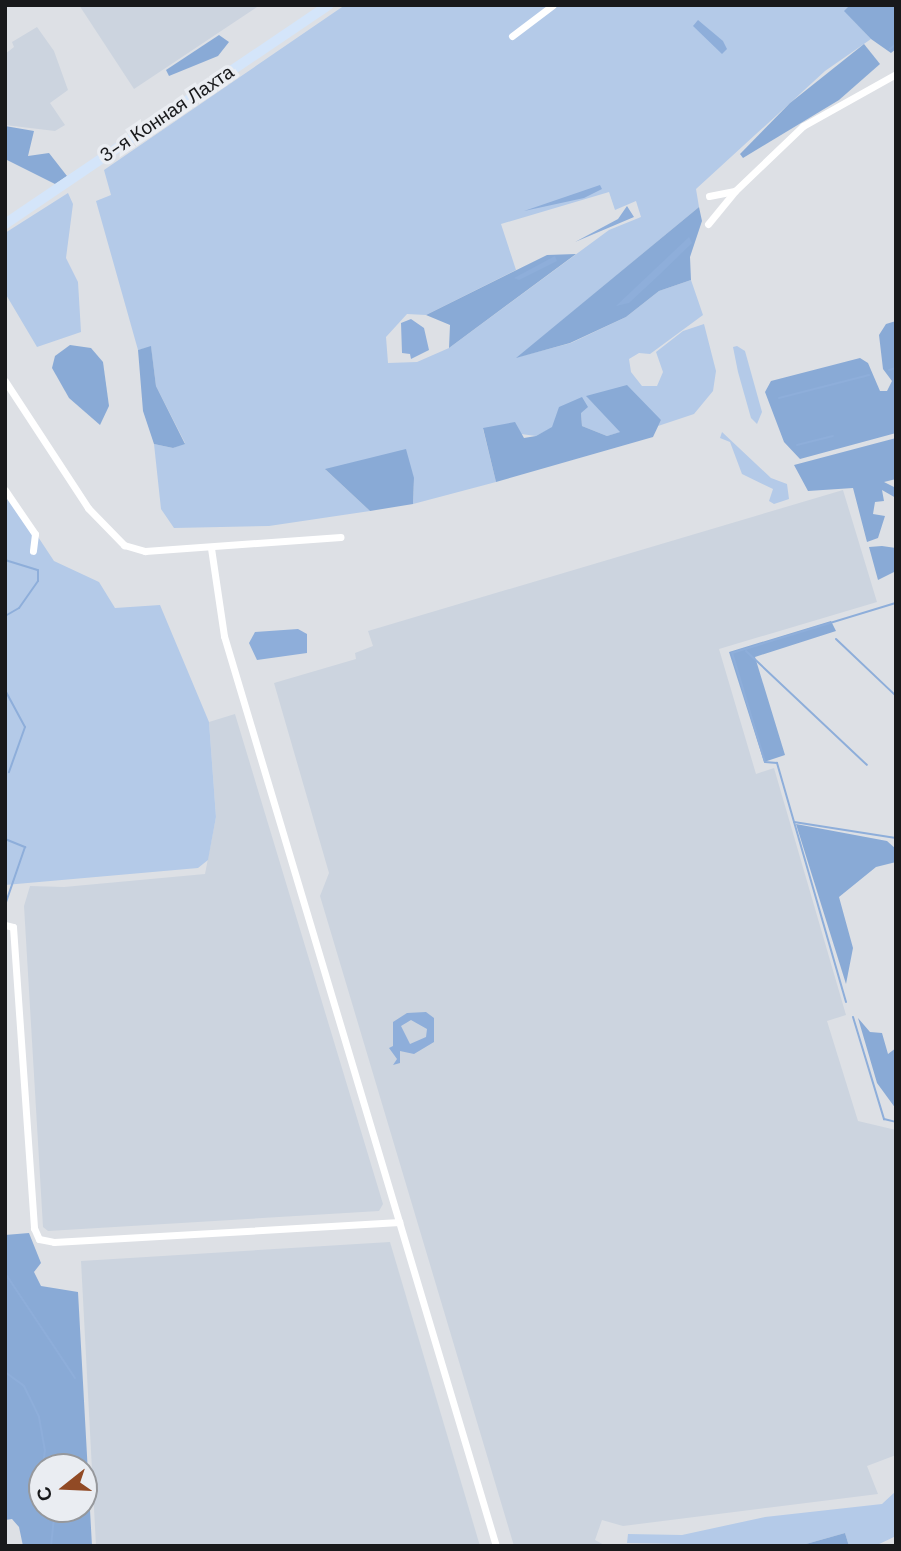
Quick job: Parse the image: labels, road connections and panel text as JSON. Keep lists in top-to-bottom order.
{
  "streets": {
    "main road": ["3-я Конная Лахта"]
  },
  "north": "left"
}
